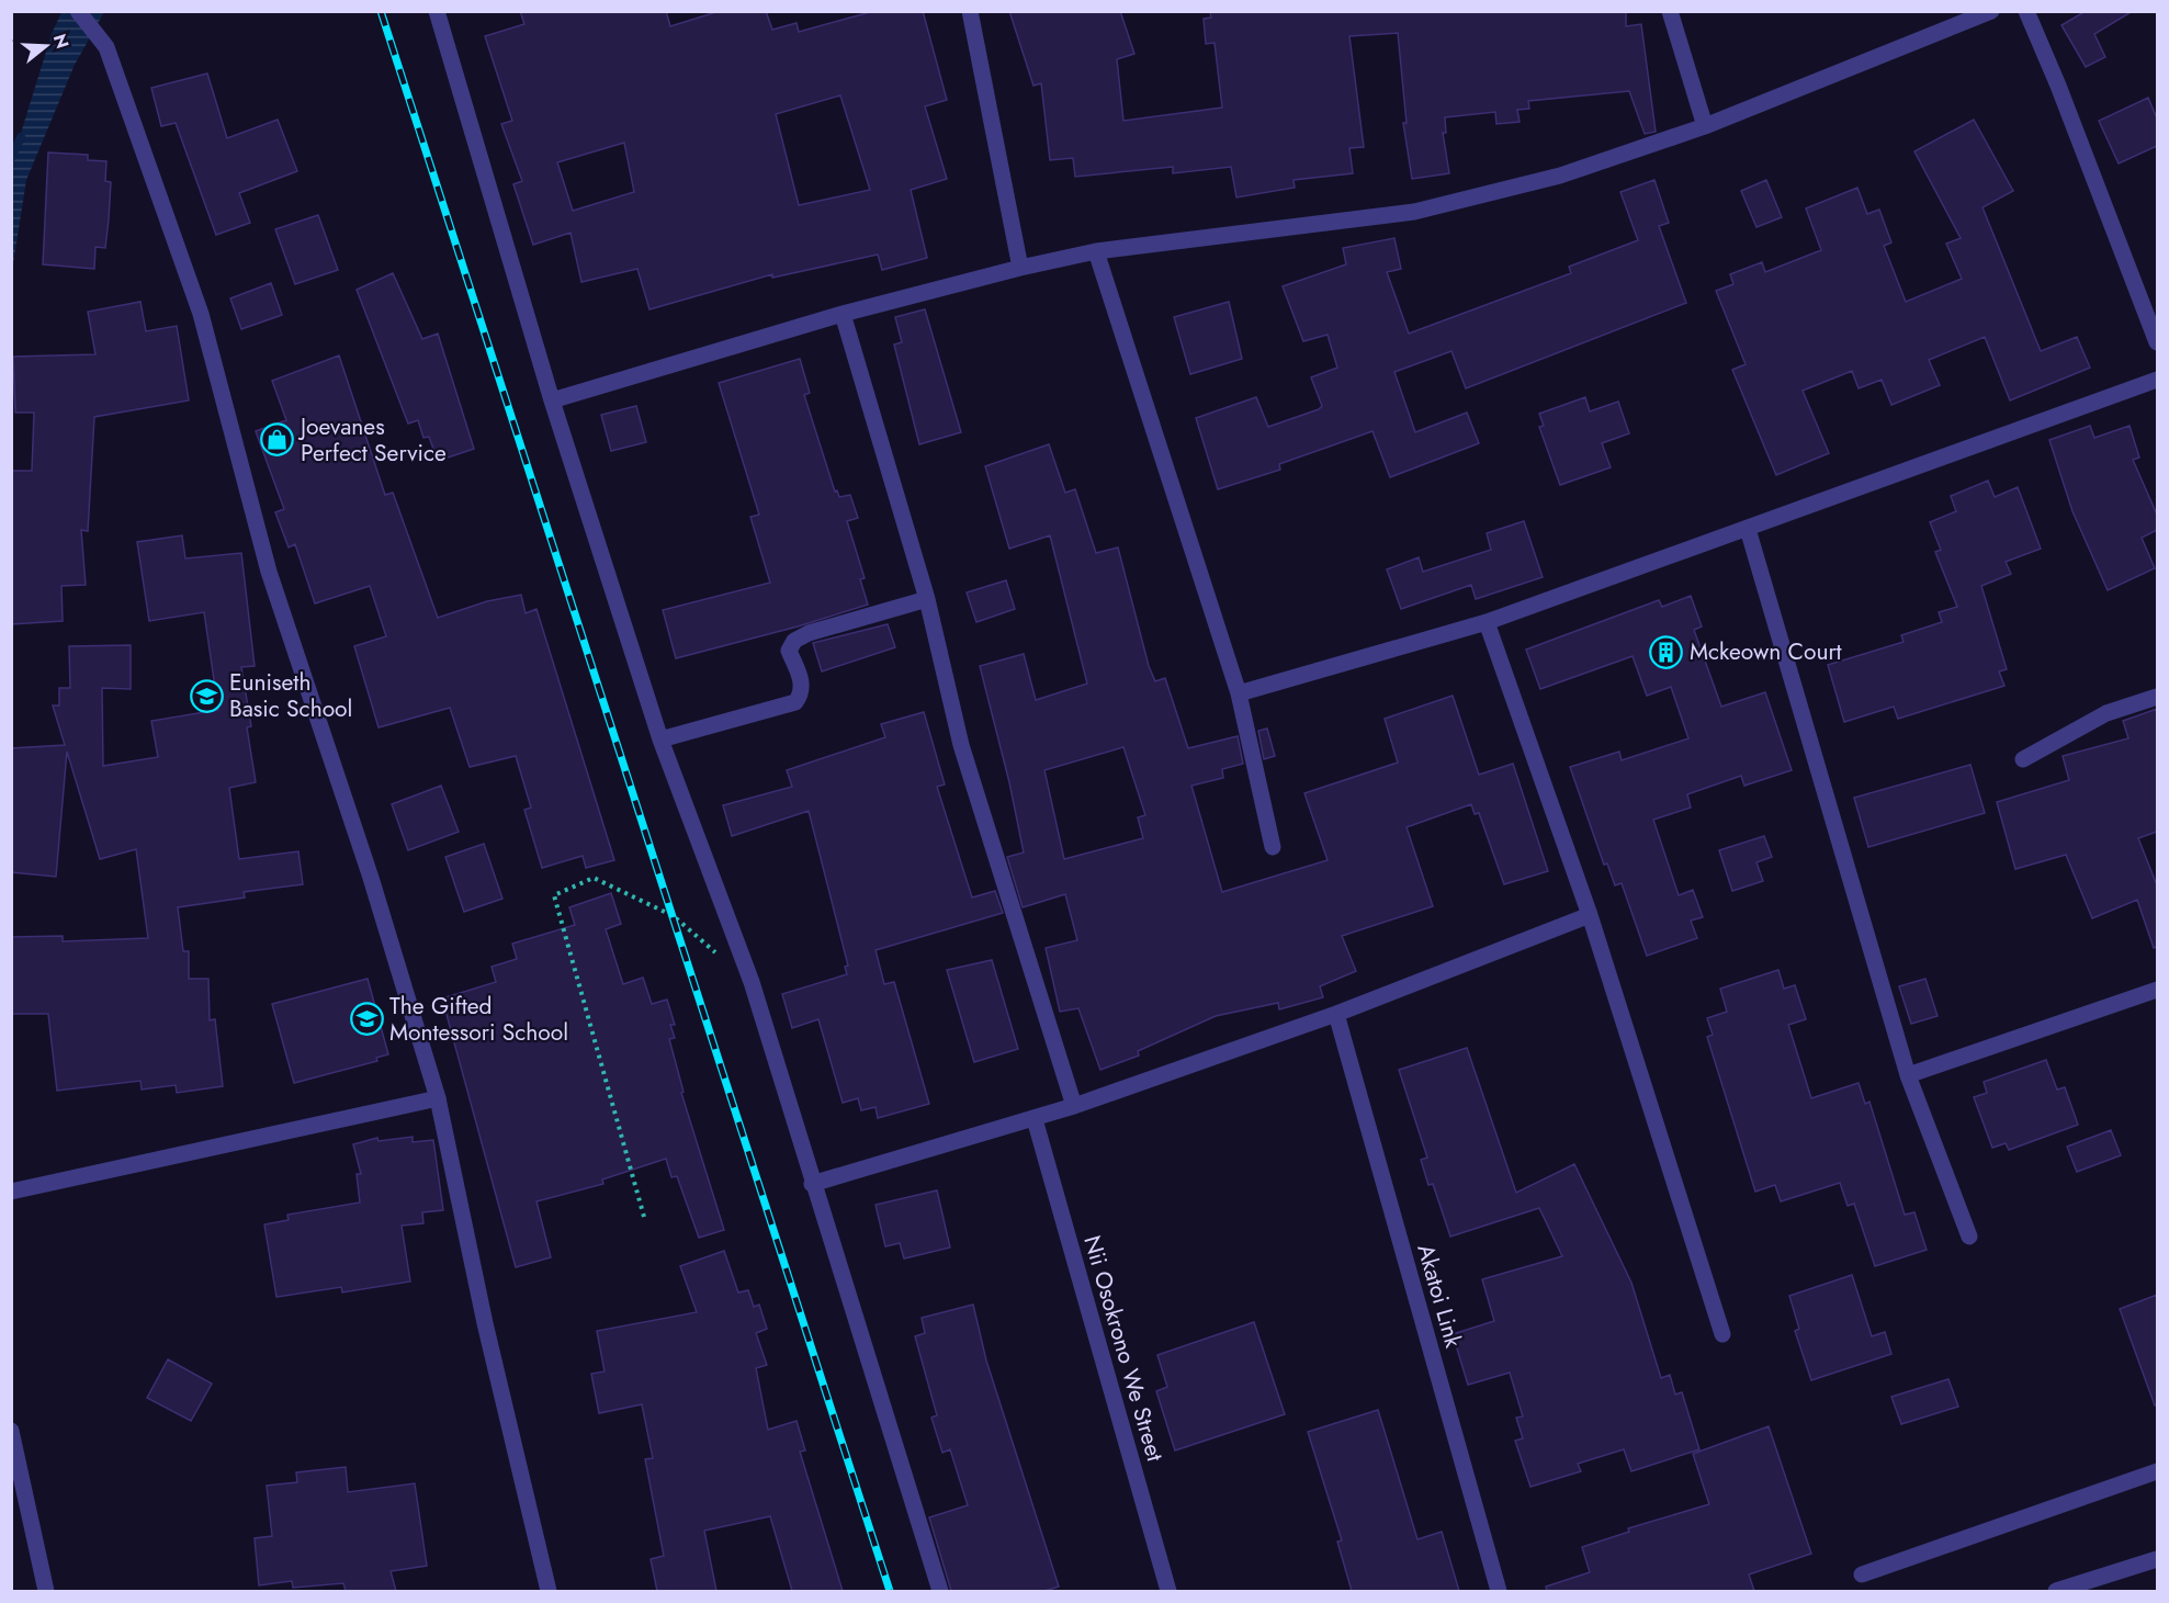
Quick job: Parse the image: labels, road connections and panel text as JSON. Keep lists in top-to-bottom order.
{
  "streets": {
    "street": ["Akatoi Link", "Nii Osokrono We Street"]
  },
  "places": {
    "shop": ["Joevanes Perfect Service"],
    "building": ["Mckeown Court"],
    "school or university": ["Euniseth Basic School", "The Gifted Montessori School"]
  },
  "north": "right"
}
